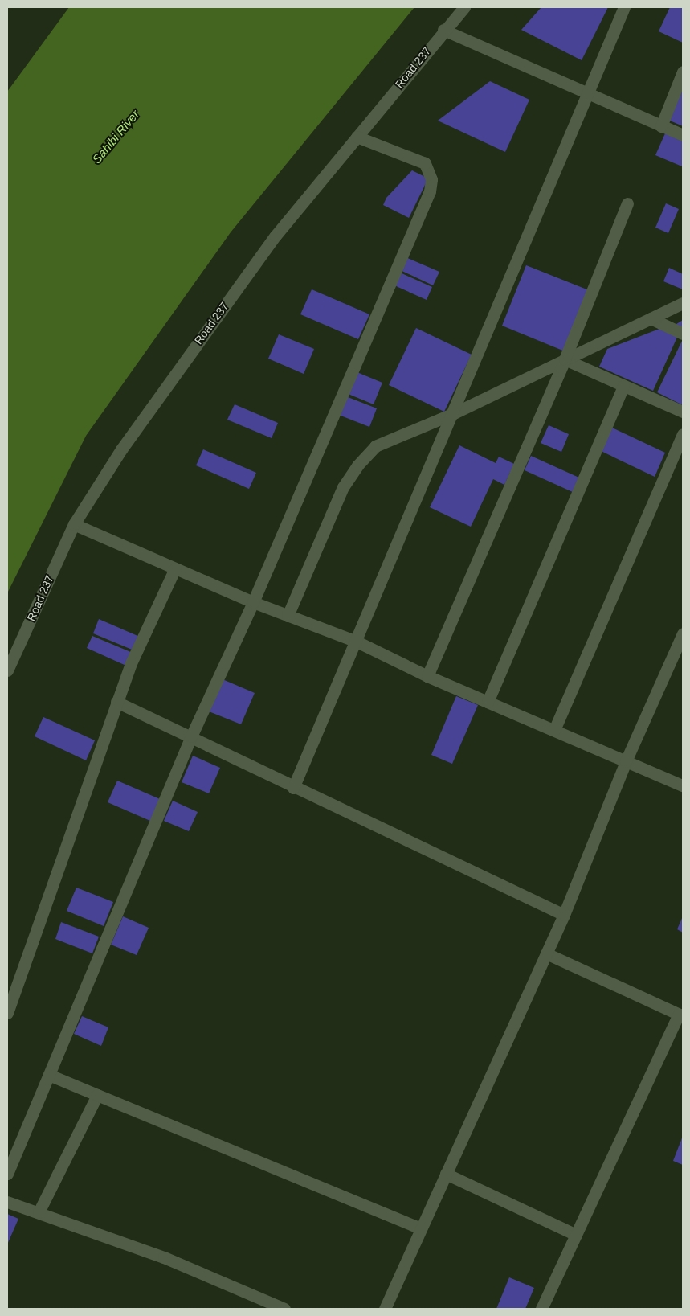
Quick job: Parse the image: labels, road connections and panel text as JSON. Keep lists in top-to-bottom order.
{
  "streets": {
    "street": ["Road 237"]
  },
  "water": ["Sahibi River"]
}
